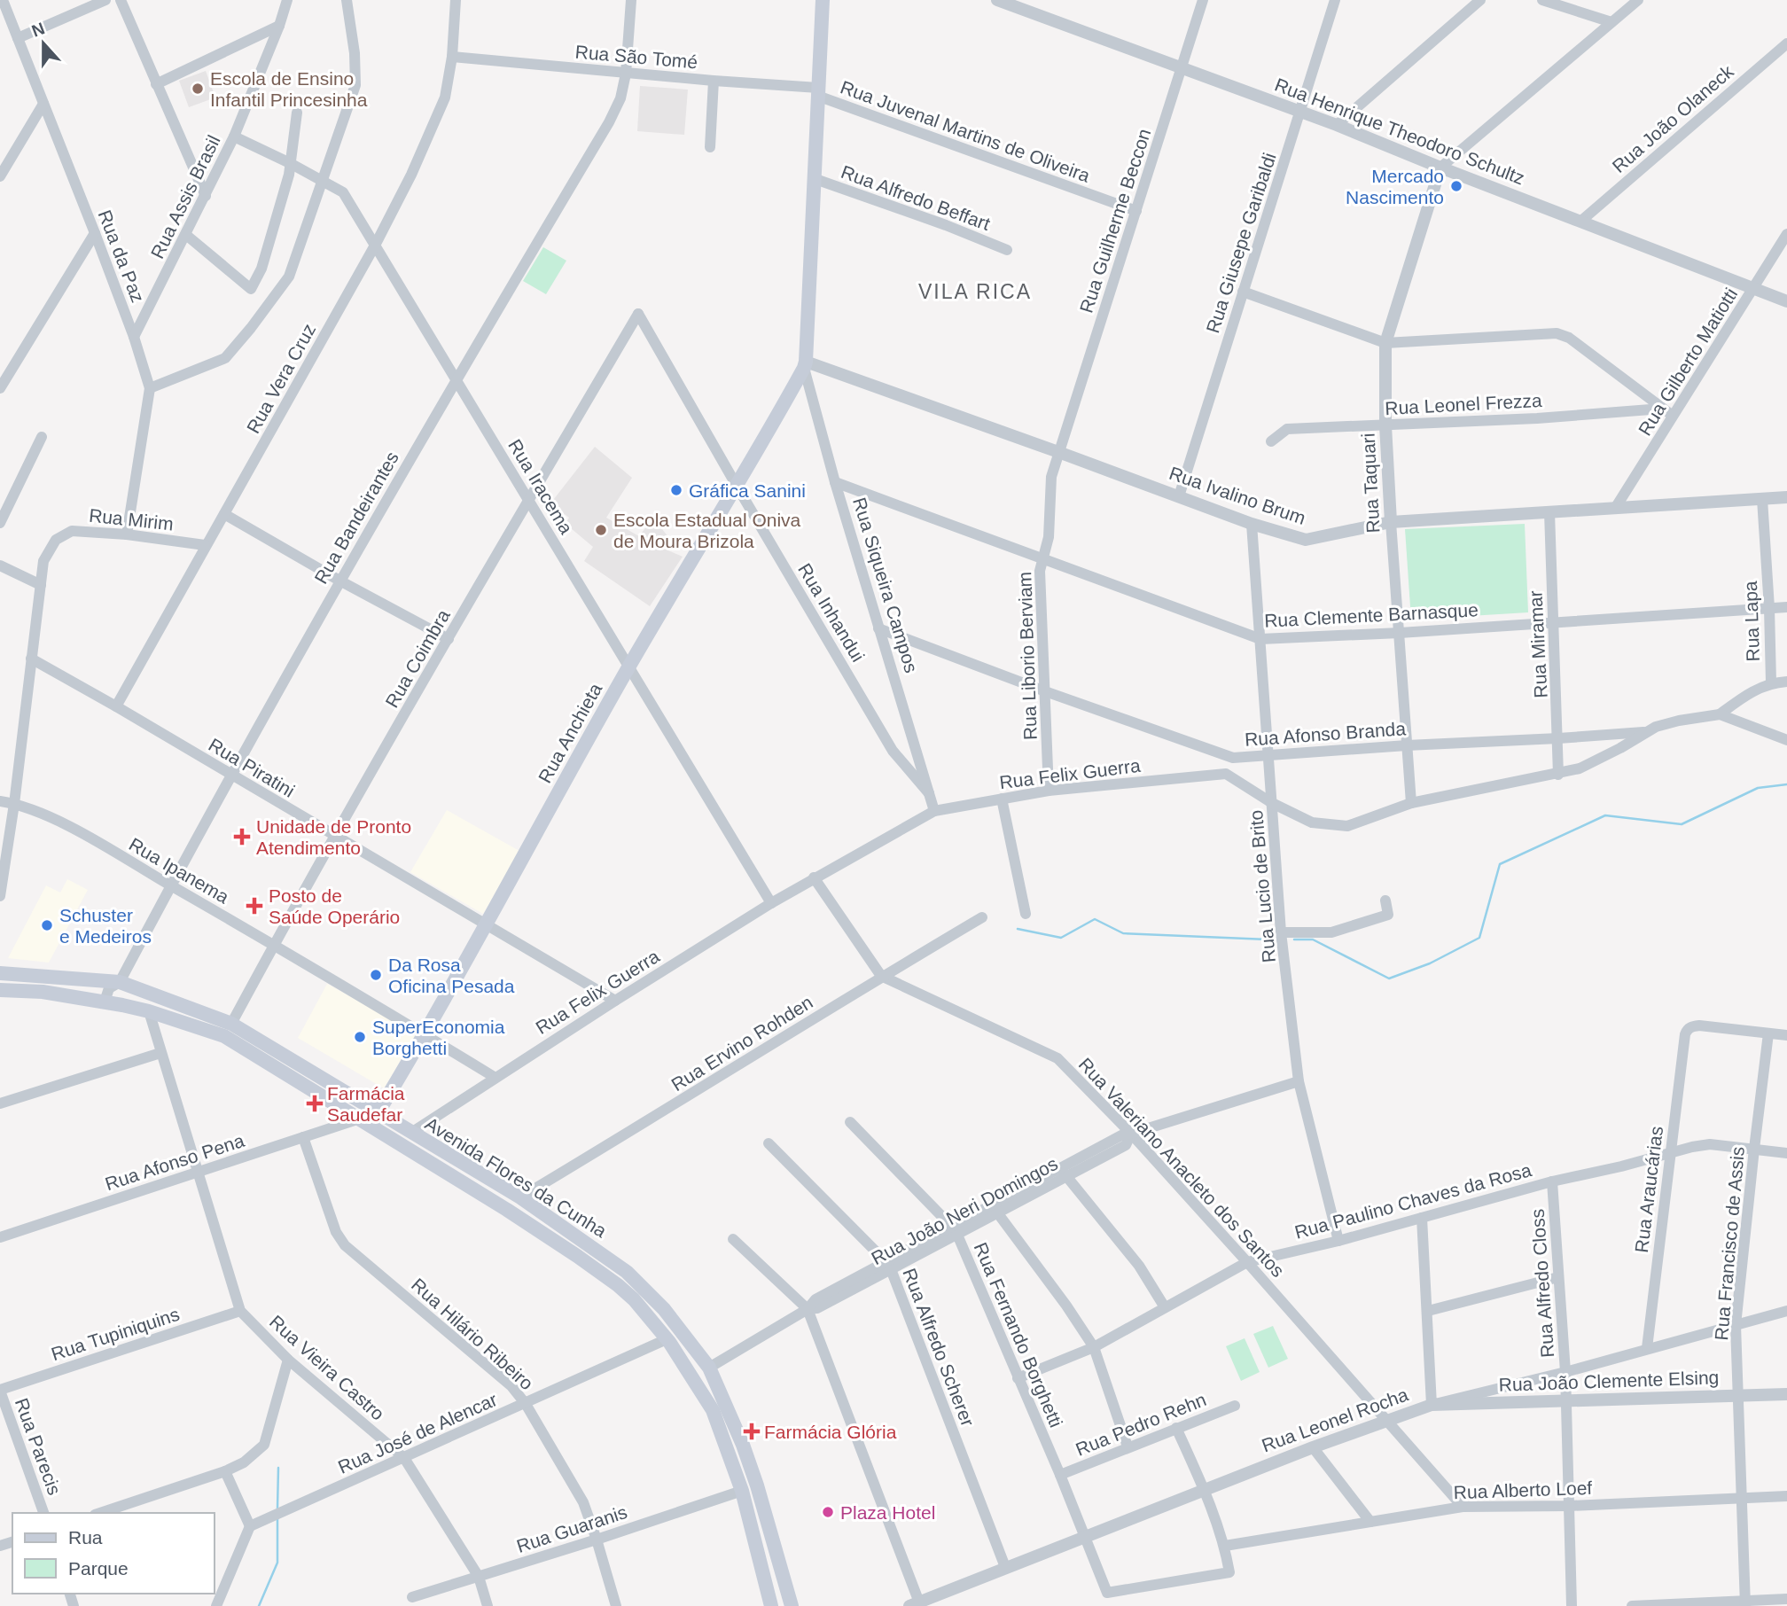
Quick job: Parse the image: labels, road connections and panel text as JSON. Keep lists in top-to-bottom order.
{
  "streets": {
    "main road": ["Rua Siqueira Campos", "Rua Anchieta", "Avenida Flores da Cunha"],
    "street": [
      "Rua São Tomé",
      "Rua João Olaneck",
      "Rua Juvenal Martins de Oliveira",
      "Rua Henrique Theodoro Schultz",
      "Rua Assis Brasil",
      "Rua Alfredo Beffart",
      "Rua Guilherme Beccon",
      "Rua Giusepe Garibaldi",
      "Rua da Paz",
      "Rua Gilberto Matiotti",
      "Rua Vera Cruz",
      "Rua Leonel Frezza",
      "Rua Taquari",
      "Rua Iracema",
      "Rua Ivalino Brum",
      "Rua Bandeirantes",
      "Rua Mirim",
      "Rua Inhandui",
      "Rua Clemente Barnasque",
      "Rua Lapa",
      "Rua Miramar",
      "Rua Liborio Berviam",
      "Rua Coimbra",
      "Rua Afonso Branda",
      "Rua Piratini",
      "Rua Felix Guerra",
      "Rua Ipanema",
      "Rua Lucio de Brito",
      "Rua Ervino Rohden",
      "Rua Afonso Pena",
      "Rua Valeriano Anacleto dos Santos",
      "Rua Araucárias",
      "Rua Paulino Chaves da Rosa",
      "Rua João Neri Domingos",
      "Rua Francisco de Assis",
      "Rua Alfredo Closs",
      "Rua Tupiniquins",
      "Rua Hilário Ribeiro",
      "Rua Fernando Borghetti",
      "Rua Alfredo Scherer",
      "Rua Vieira Castro",
      "Rua João Clemente Elsing",
      "Rua Leonel Rocha",
      "Rua Pedro Rehn",
      "Rua José de Alencar",
      "Rua Parecis",
      "Rua Alberto Loef",
      "Rua Guaranis"
    ]
  },
  "crossings": [
    ["Rua São Tomé", "Rua Juvenal Martins de Oliveira"],
    ["Rua São Tomé", "Rua Vera Cruz"],
    ["Rua São Tomé", "Rua Bandeirantes"],
    ["Rua São Tomé", "Rua Siqueira Campos"],
    ["Rua João Olaneck", "Rua Henrique Theodoro Schultz"],
    ["Rua Juvenal Martins de Oliveira", "Rua Guilherme Beccon"],
    ["Rua Juvenal Martins de Oliveira", "Rua Siqueira Campos"],
    ["Rua Henrique Theodoro Schultz", "Rua Guilherme Beccon"],
    ["Rua Henrique Theodoro Schultz", "Rua Giusepe Garibaldi"],
    ["Rua Henrique Theodoro Schultz", "Rua Gilberto Matiotti"],
    ["Rua Henrique Theodoro Schultz", "Rua Taquari"],
    ["Rua Assis Brasil", "Rua da Paz"],
    ["Rua Assis Brasil", "Rua Iracema"],
    ["Rua Alfredo Beffart", "Rua Siqueira Campos"],
    ["Rua Guilherme Beccon", "Rua Ivalino Brum"],
    ["Rua Guilherme Beccon", "Rua Clemente Barnasque"],
    ["Rua Guilherme Beccon", "Rua Liborio Berviam"],
    ["Rua Giusepe Garibaldi", "Rua Ivalino Brum"],
    ["Rua da Paz", "Rua Mirim"],
    ["Rua Gilberto Matiotti", "Rua Ivalino Brum"],
    ["Rua Vera Cruz", "Rua Iracema"],
    ["Rua Vera Cruz", "Rua Mirim"],
    ["Rua Vera Cruz", "Rua Piratini"],
    ["Rua Leonel Frezza", "Rua Taquari"],
    ["Rua Taquari", "Rua Ivalino Brum"],
    ["Rua Taquari", "Rua Clemente Barnasque"],
    ["Rua Taquari", "Rua Afonso Branda"],
    ["Rua Taquari", "Rua Felix Guerra"],
    ["Rua Iracema", "Rua Bandeirantes"],
    ["Rua Iracema", "Rua Coimbra"],
    ["Rua Iracema", "Rua Anchieta"],
    ["Rua Iracema", "Rua Felix Guerra"],
    ["Rua Ivalino Brum", "Rua Siqueira Campos"],
    ["Rua Ivalino Brum", "Rua Lapa"],
    ["Rua Ivalino Brum", "Rua Miramar"],
    ["Rua Ivalino Brum", "Rua Anchieta"],
    ["Rua Ivalino Brum", "Rua Lucio de Brito"],
    ["Rua Bandeirantes", "Rua Piratini"],
    ["Rua Bandeirantes", "Rua Ipanema"],
    ["Rua Bandeirantes", "Avenida Flores da Cunha"],
    ["Rua Siqueira Campos", "Rua Inhandui"],
    ["Rua Siqueira Campos", "Rua Clemente Barnasque"],
    ["Rua Siqueira Campos", "Rua Anchieta"],
    ["Rua Siqueira Campos", "Rua Afonso Branda"],
    ["Rua Siqueira Campos", "Rua Felix Guerra"],
    ["Rua Inhandui", "Rua Coimbra"],
    ["Rua Inhandui", "Rua Anchieta"],
    ["Rua Clemente Barnasque", "Rua Lapa"],
    ["Rua Clemente Barnasque", "Rua Miramar"],
    ["Rua Clemente Barnasque", "Rua Liborio Berviam"],
    ["Rua Clemente Barnasque", "Rua Lucio de Brito"],
    ["Rua Lapa", "Rua Felix Guerra"],
    ["Rua Miramar", "Rua Afonso Branda"],
    ["Rua Miramar", "Rua Felix Guerra"],
    ["Rua Liborio Berviam", "Rua Afonso Branda"],
    ["Rua Liborio Berviam", "Rua Felix Guerra"],
    ["Rua Coimbra", "Rua Piratini"],
    ["Rua Coimbra", "Rua Ipanema"],
    ["Rua Coimbra", "Avenida Flores da Cunha"],
    ["Rua Anchieta", "Rua Piratini"],
    ["Rua Anchieta", "Rua Ipanema"],
    ["Rua Anchieta", "Rua Afonso Pena"],
    ["Rua Anchieta", "Avenida Flores da Cunha"],
    ["Rua Afonso Branda", "Rua Felix Guerra"],
    ["Rua Afonso Branda", "Rua Lucio de Brito"],
    ["Rua Piratini", "Rua Felix Guerra"],
    ["Rua Felix Guerra", "Rua Ipanema"],
    ["Rua Felix Guerra", "Rua Lucio de Brito"],
    ["Rua Felix Guerra", "Avenida Flores da Cunha"],
    ["Rua Lucio de Brito", "Rua Paulino Chaves da Rosa"],
    ["Rua Lucio de Brito", "Rua João Neri Domingos"],
    ["Rua Ervino Rohden", "Rua Valeriano Anacleto dos Santos"],
    ["Rua Ervino Rohden", "Avenida Flores da Cunha"],
    ["Rua Afonso Pena", "Avenida Flores da Cunha"],
    ["Rua Afonso Pena", "Rua Hilário Ribeiro"],
    ["Rua Valeriano Anacleto dos Santos", "Rua Paulino Chaves da Rosa"],
    ["Rua Valeriano Anacleto dos Santos", "Rua João Neri Domingos"],
    ["Rua Valeriano Anacleto dos Santos", "Rua Leonel Rocha"],
    ["Rua Valeriano Anacleto dos Santos", "Rua Alberto Loef"],
    ["Avenida Flores da Cunha", "Rua João Neri Domingos"],
    ["Avenida Flores da Cunha", "Rua José de Alencar"],
    ["Avenida Flores da Cunha", "Rua Guaranis"],
    ["Rua Araucárias", "Rua Paulino Chaves da Rosa"],
    ["Rua Araucárias", "Rua Francisco de Assis"],
    ["Rua Araucárias", "Rua Leonel Rocha"],
    ["Rua Paulino Chaves da Rosa", "Rua Francisco de Assis"],
    ["Rua Paulino Chaves da Rosa", "Rua Alfredo Closs"],
    ["Rua Paulino Chaves da Rosa", "Rua Fernando Borghetti"],
    ["Rua João Neri Domingos", "Rua Fernando Borghetti"],
    ["Rua João Neri Domingos", "Rua Alfredo Scherer"],
    ["Rua Francisco de Assis", "Rua João Clemente Elsing"],
    ["Rua Francisco de Assis", "Rua Leonel Rocha"],
    ["Rua Francisco de Assis", "Rua Alberto Loef"],
    ["Rua Alfredo Closs", "Rua João Clemente Elsing"],
    ["Rua Alfredo Closs", "Rua Leonel Rocha"],
    ["Rua Alfredo Closs", "Rua Alberto Loef"],
    ["Rua Tupiniquins", "Rua Vieira Castro"],
    ["Rua Tupiniquins", "Rua Parecis"],
    ["Rua Hilário Ribeiro", "Rua José de Alencar"],
    ["Rua Hilário Ribeiro", "Rua Guaranis"],
    ["Rua Fernando Borghetti", "Rua Leonel Rocha"],
    ["Rua Fernando Borghetti", "Rua Pedro Rehn"],
    ["Rua Fernando Borghetti", "Rua Alberto Loef"],
    ["Rua Alfredo Scherer", "Rua Leonel Rocha"],
    ["Rua Vieira Castro", "Rua José de Alencar"],
    ["Rua Vieira Castro", "Rua Guaranis"],
    ["Rua João Clemente Elsing", "Rua Leonel Rocha"]
  ],
  "districts": ["VILA RICA"],
  "places": {
    "other": [
      "Escola de Ensino Infantil Princesinha",
      "Mercado Nascimento",
      "Gráfica Sanini",
      "Escola Estadual Oniva de Moura Brizola",
      "Schuster e Medeiros",
      "Da Rosa Oficina Pesada",
      "SuperEconomia Borghetti",
      "Plaza Hotel"
    ],
    "health": [
      "Unidade de Pronto Atendimento",
      "Posto de Saúde Operário",
      "Farmácia Saudefar",
      "Farmácia Glória"
    ]
  },
  "legend": ["Rua", "Parque"],
  "north": "top"
}
